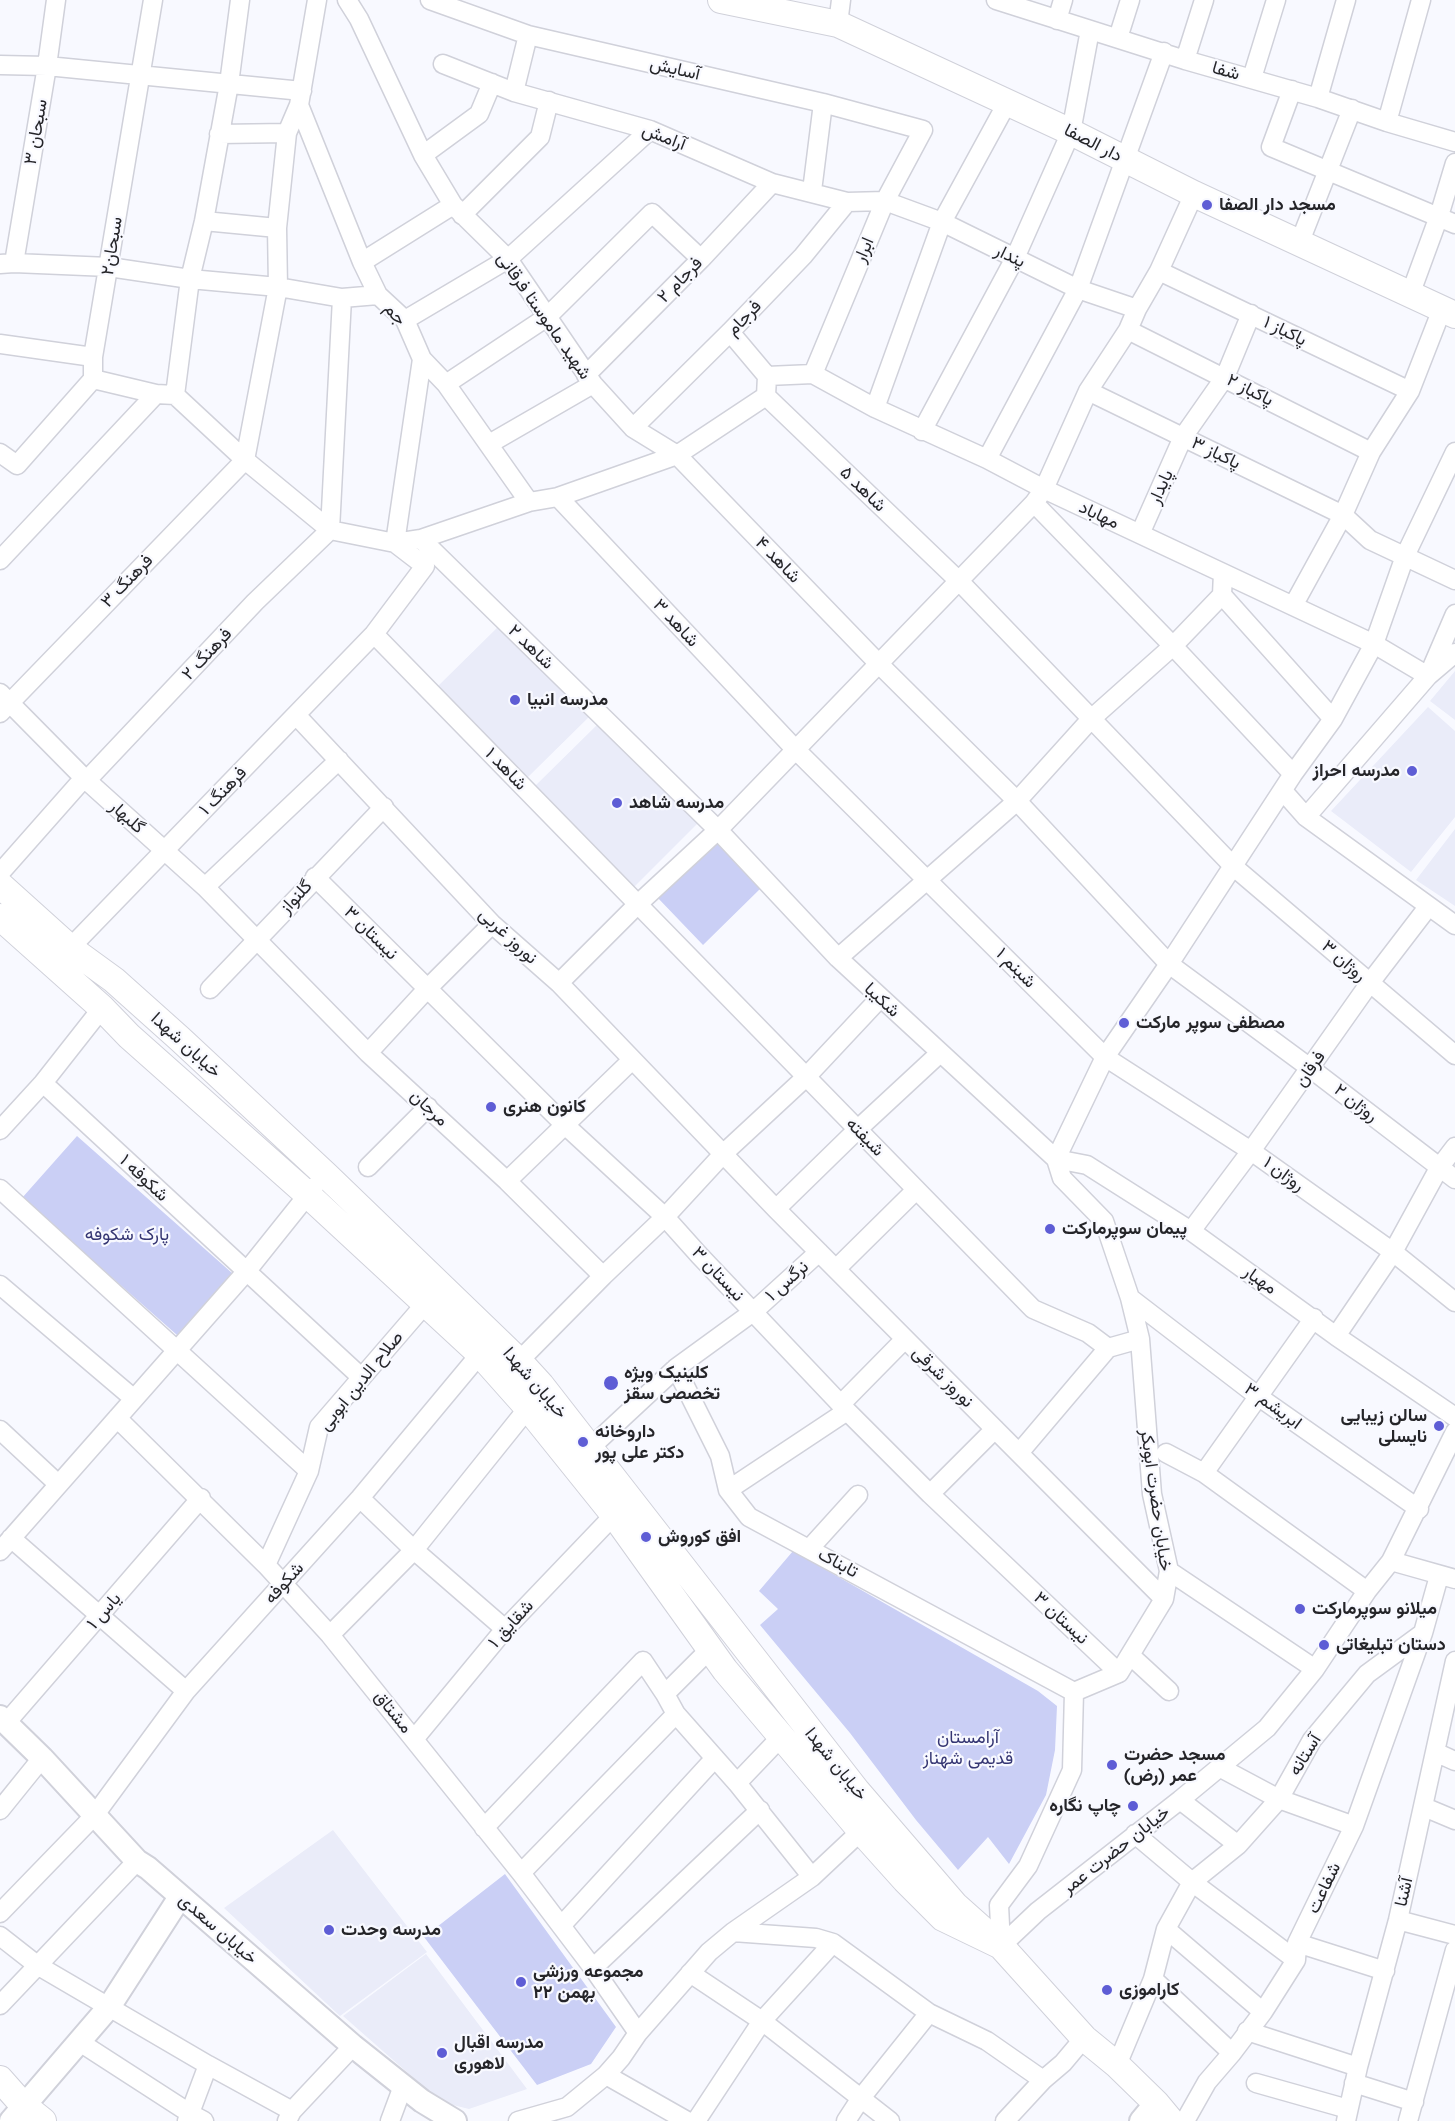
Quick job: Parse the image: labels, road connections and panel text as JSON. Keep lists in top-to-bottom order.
{
  "streets": {
    "main road": ["دار الصفا", "خیابان شهدا"],
    "street": [
      "آسایش",
      "شفا",
      "سبحان ۳",
      "آرامش",
      "سبحان۲",
      "ابرار",
      "پندار",
      "فرجام ۲",
      "جم",
      "شهید ماموستا فرقانی",
      "فرجام",
      "پاکباز ۱",
      "پاکباز ۲",
      "پاکباز ۳",
      "پایدار",
      "شاهد ۵",
      "مهاباد",
      "شاهد ۴",
      "فرهنگ ۳",
      "شاهد ۳",
      "شاهد ۲",
      "فرهنگ ۲",
      "شاهد ۱",
      "فرهنگ ۱",
      "گلبهار",
      "گلنواز",
      "نیستان ۳",
      "نوروز غربی",
      "روژان ۳",
      "شبنم ۱",
      "شکیبا",
      "فرقان",
      "روژان ۲",
      "مرجان",
      "شیفته",
      "روژان ۱",
      "شکوفه ۱",
      "مهیار",
      "نرگس ۱",
      "نوروز شرقی",
      "صلاح الدین ابوبی",
      "ابریشم ۳",
      "خیابان حضرت ابوبکر",
      "تابناک",
      "شکوفه",
      "یاس ۱",
      "شقایق ۱",
      "مشتاق",
      "آستانه",
      "خیابان حضرت عمر",
      "شفاعت",
      "آشنا",
      "خیابان سعدی"
    ]
  },
  "crossings": [
    ["آسایش", "ابرار"],
    ["آرامش", "ابرار"],
    ["آرامش", "پندار"],
    ["آرامش", "فرجام ۲"],
    ["آرامش", "فرجام"],
    ["ابرار", "پندار"],
    ["ابرار", "مهاباد"],
    ["فرجام ۲", "جم"],
    ["فرجام ۲", "شهید ماموستا فرقانی"],
    ["شهید ماموستا فرقانی", "فرجام"],
    ["شهید ماموستا فرقانی", "شاهد ۴"],
    ["پاکباز ۱", "پایدار"],
    ["پاکباز ۲", "پایدار"],
    ["پاکباز ۳", "پایدار"],
    ["پایدار", "مهاباد"],
    ["شاهد ۵", "روژان ۳"],
    ["شاهد ۴", "روژان ۲"],
    ["فرهنگ ۳", "گلبهار"],
    ["شاهد ۳", "شبنم ۱"],
    ["شاهد ۲", "شکیبا"],
    ["فرهنگ ۲", "گلبهار"],
    ["شاهد ۱", "فرهنگ ۱"],
    ["شاهد ۱", "شیفته"],
    ["فرهنگ ۱", "گلبهار"],
    ["فرهنگ ۱", "نوروز غربی"],
    ["فرهنگ ۱", "خیابان شهدا"],
    ["گلبهار", "گلنواز"],
    ["گلبهار", "مرجان"],
    ["گلنواز", "نیستان ۳"],
    ["گلنواز", "نوروز غربی"],
    ["گلنواز", "مرجان"],
    ["نیستان ۳", "نرگس ۱"],
    ["نیستان ۳", "خیابان حضرت ابوبکر"],
    ["نوروز غربی", "نوروز شرقی"],
    ["روژان ۳", "فرقان"],
    ["شبنم ۱", "روژان ۱"],
    ["شکیبا", "مهیار"],
    ["شکیبا", "خیابان حضرت ابوبکر"],
    ["خیابان شهدا", "نرگس ۱"],
    ["خیابان شهدا", "صلاح الدین ابوبی"],
    ["خیابان شهدا", "شکوفه"],
    ["خیابان شهدا", "شقایق ۱"],
    ["خیابان شهدا", "خیابان حضرت عمر"],
    ["فرقان", "روژان ۲"],
    ["فرقان", "روژان ۱"],
    ["فرقان", "مهیار"],
    ["شکوفه ۱", "صلاح الدین ابوبی"],
    ["مهیار", "خیابان حضرت ابوبکر"],
    ["نرگس ۱", "نوروز شرقی"],
    ["نرگس ۱", "تابناک"],
    ["نوروز شرقی", "خیابان حضرت ابوبکر"],
    ["صلاح الدین ابوبی", "مشتاق"],
    ["ابریشم ۳", "خیابان حضرت ابوبکر"],
    ["ابریشم ۳", "خیابان حضرت عمر"],
    ["شکوفه", "مشتاق"],
    ["شکوفه", "خیابان سعدی"],
    ["یاس ۱", "مشتاق"],
    ["یاس ۱", "خیابان سعدی"],
    ["شقایق ۱", "مشتاق"],
    ["آستانه", "شفاعت"]
  ],
  "parks": ["پارک شکوفه", "آرامستان قدیمی شهناز"],
  "places": [
    "مسجد دار الصفا",
    "مدرسه انبیا",
    "مدرسه احراز",
    "مدرسه شاهد",
    "مصطفی سوپر مارکت",
    "کانون هنری",
    "پیمان سوپرمارکت",
    "کلینیک ویژه تخصصی سقز",
    "سالن زیبایی نایسلی",
    "داروخانه دکتر علی پور",
    "افق کوروش",
    "میلانو سوپرمارکت",
    "دستان تبلیغاتی",
    "مسجد حضرت عمر (رض)",
    "چاپ نگاره",
    "مدرسه وحدت",
    "مجموعه ورزشی ۲۲ بهمن",
    "کاراموزی",
    "مدرسه اقبال لاهوری"
  ]
}
